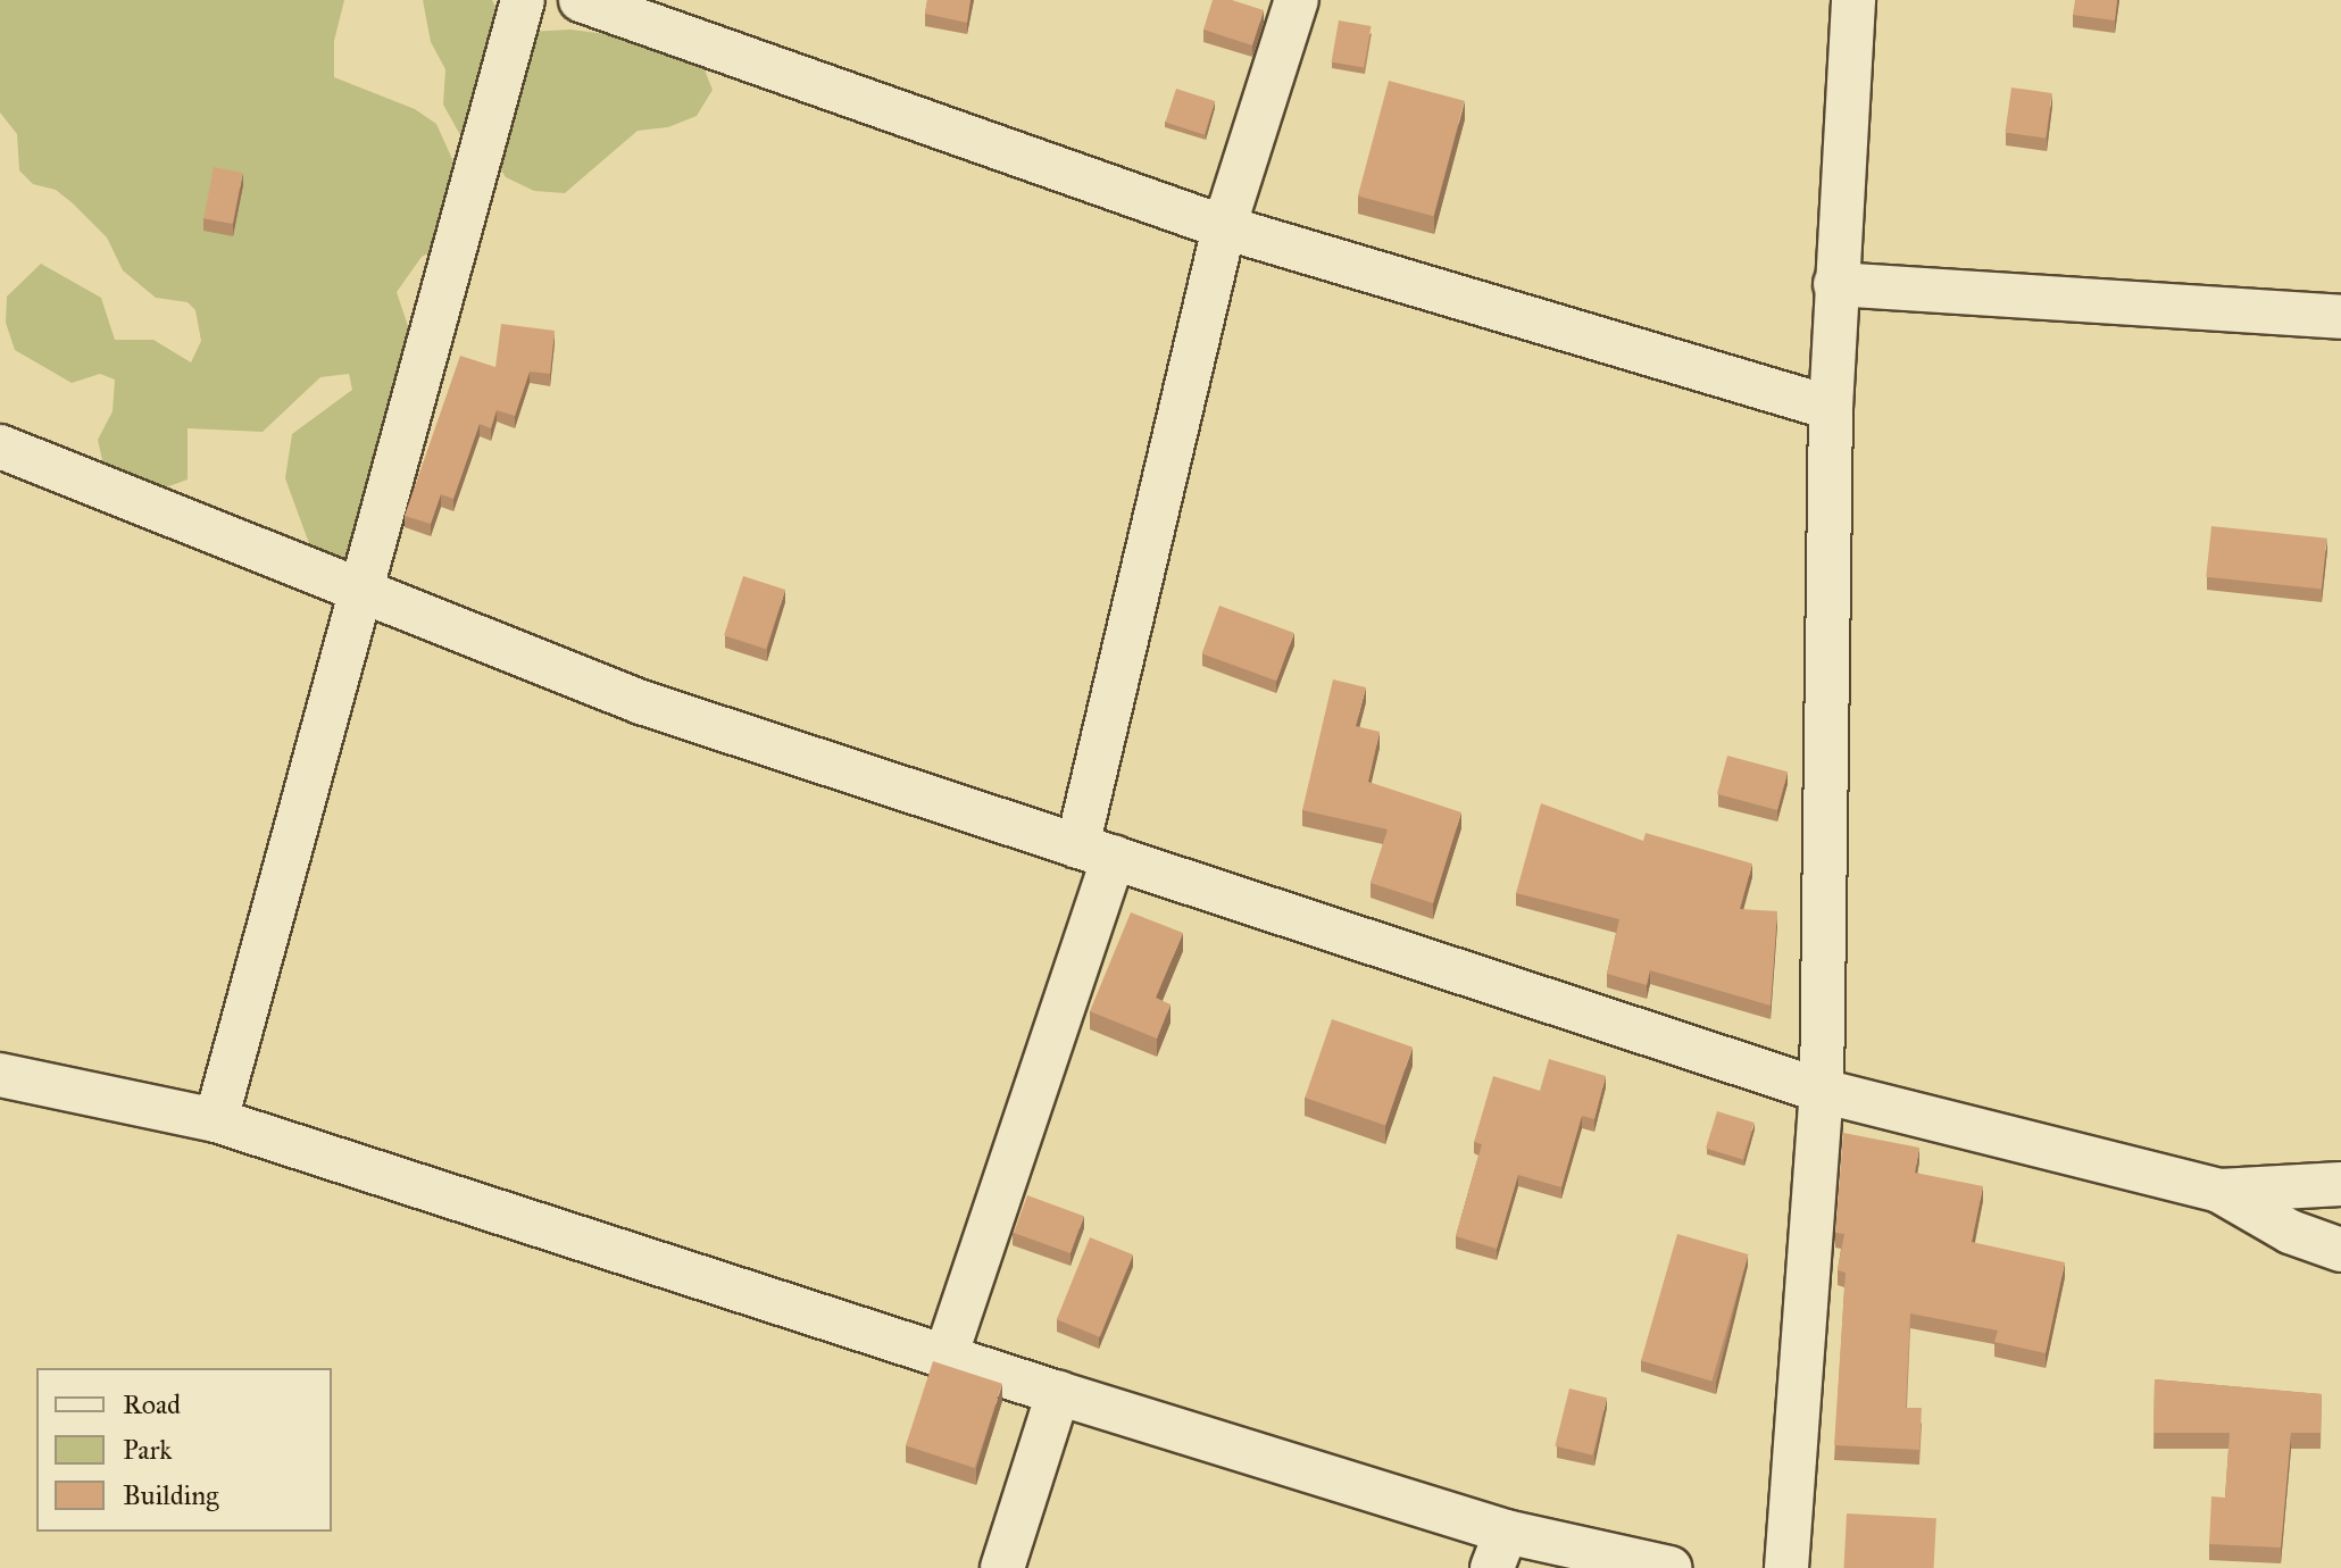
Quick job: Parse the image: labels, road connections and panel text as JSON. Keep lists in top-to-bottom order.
{
  "legend": ["Road", "Park", "Building"]
}
